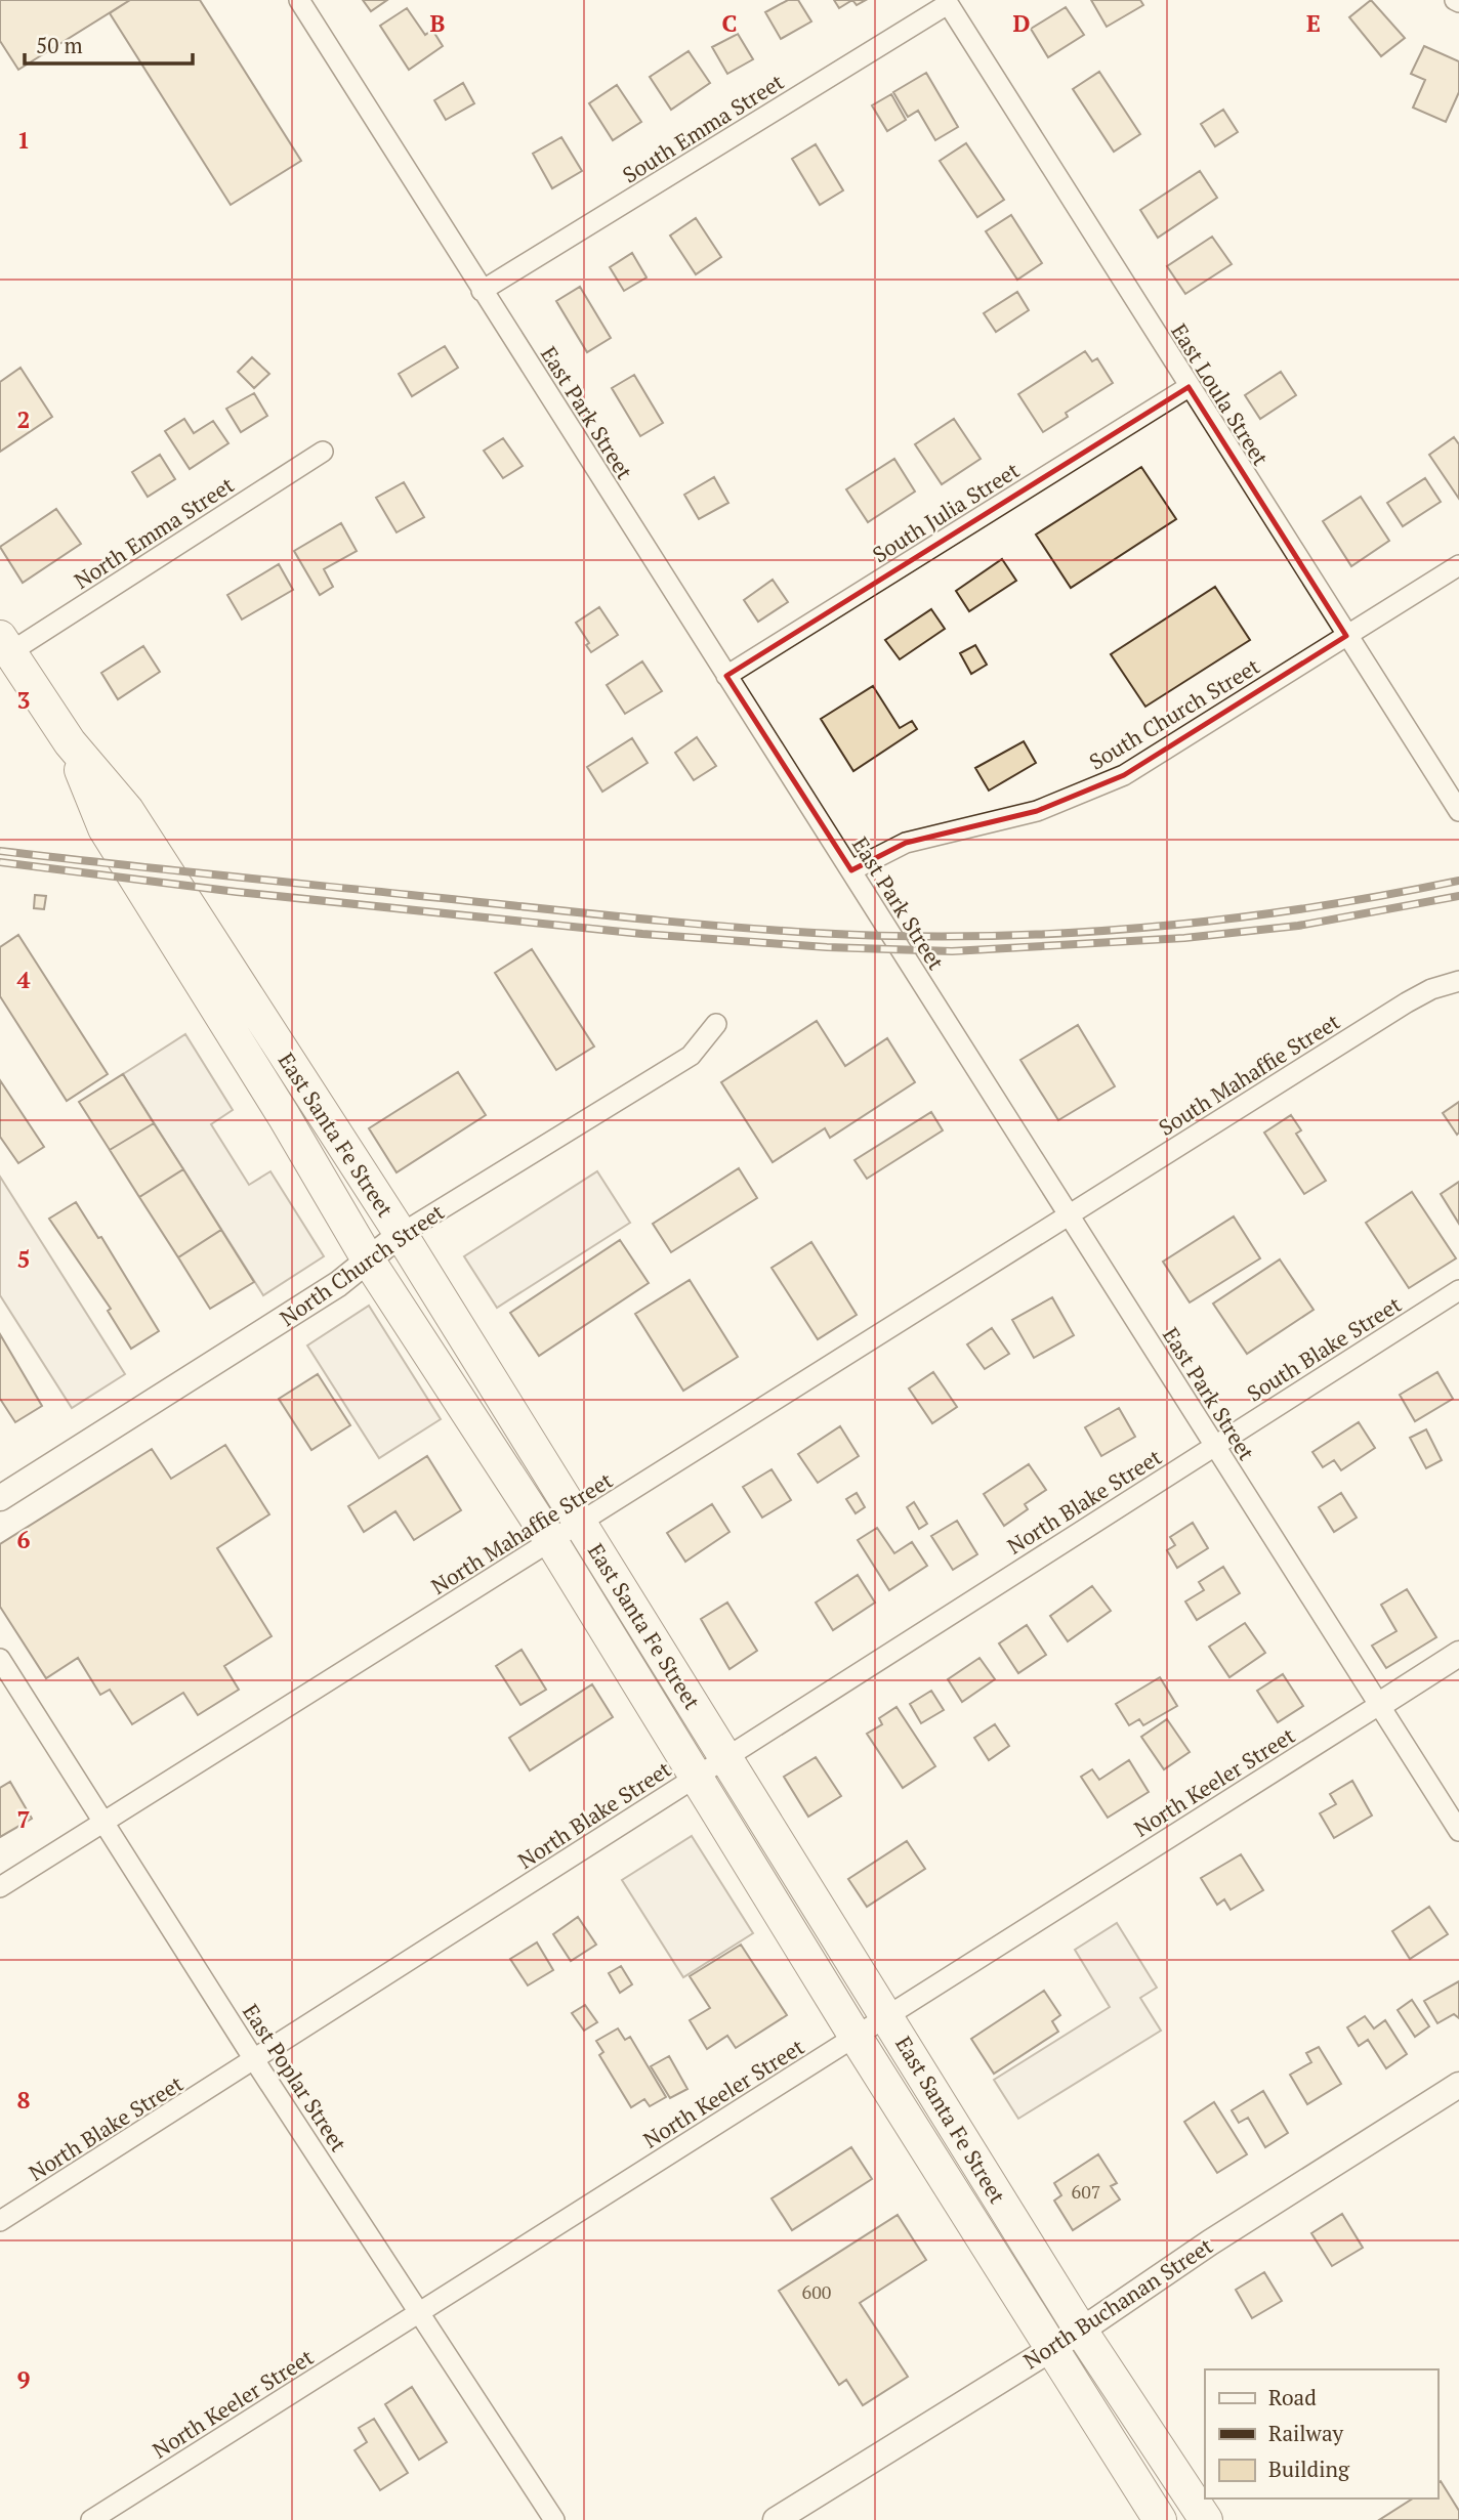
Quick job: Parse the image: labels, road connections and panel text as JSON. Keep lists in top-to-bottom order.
{
  "streets": {
    "main road": ["East Santa Fe Street"],
    "street": [
      "South Emma Street",
      "East Loula Street",
      "East Park Street",
      "South Julia Street",
      "North Emma Street",
      "South Church Street",
      "South Mahaffie Street",
      "North Church Street",
      "South Blake Street",
      "North Blake Street",
      "North Mahaffie Street",
      "North Keeler Street",
      "East Poplar Street",
      "North Buchanan Street"
    ]
  },
  "crossings": [
    ["South Emma Street", "East Loula Street"],
    ["South Emma Street", "East Park Street"],
    ["East Loula Street", "South Julia Street"],
    ["East Loula Street", "South Church Street"],
    ["East Park Street", "South Julia Street"],
    ["East Park Street", "South Church Street"],
    ["East Park Street", "South Mahaffie Street"],
    ["East Park Street", "South Blake Street"],
    ["East Park Street", "North Blake Street"],
    ["East Park Street", "North Mahaffie Street"],
    ["East Park Street", "North Keeler Street"],
    ["North Emma Street", "East Santa Fe Street"],
    ["South Mahaffie Street", "North Mahaffie Street"],
    ["East Santa Fe Street", "North Church Street"],
    ["East Santa Fe Street", "North Blake Street"],
    ["East Santa Fe Street", "North Mahaffie Street"],
    ["East Santa Fe Street", "North Keeler Street"],
    ["East Santa Fe Street", "North Buchanan Street"],
    ["South Blake Street", "North Blake Street"],
    ["North Blake Street", "East Poplar Street"],
    ["North Mahaffie Street", "East Poplar Street"],
    ["North Keeler Street", "East Poplar Street"]
  ],
  "house_numbers": ["607", "600"],
  "legend": ["Road", "Railway", "Building"],
  "scale_bar": "50 m",
  "grid": {
    "columns": [
      "B",
      "C",
      "D",
      "E"
    ],
    "rows": [
      "1",
      "2",
      "3",
      "4",
      "5",
      "6",
      "7",
      "8",
      "9"
    ]
  }
}
